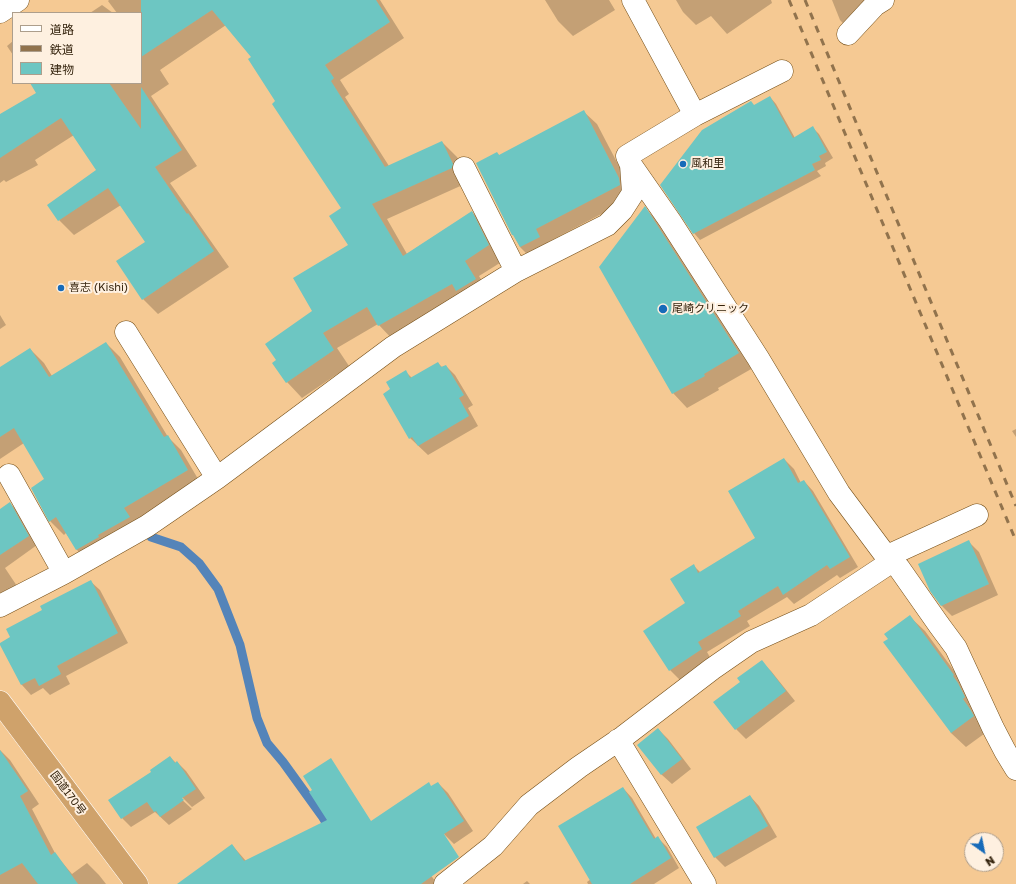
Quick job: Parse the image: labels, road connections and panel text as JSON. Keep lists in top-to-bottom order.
{
  "streets": {
    "highway": ["国道170号"]
  },
  "places": ["風和里", "喜志 (Kishi)", "尾崎クリニック"],
  "legend": ["道路", "鉄道", "建物"],
  "north": "bottom right"
}
